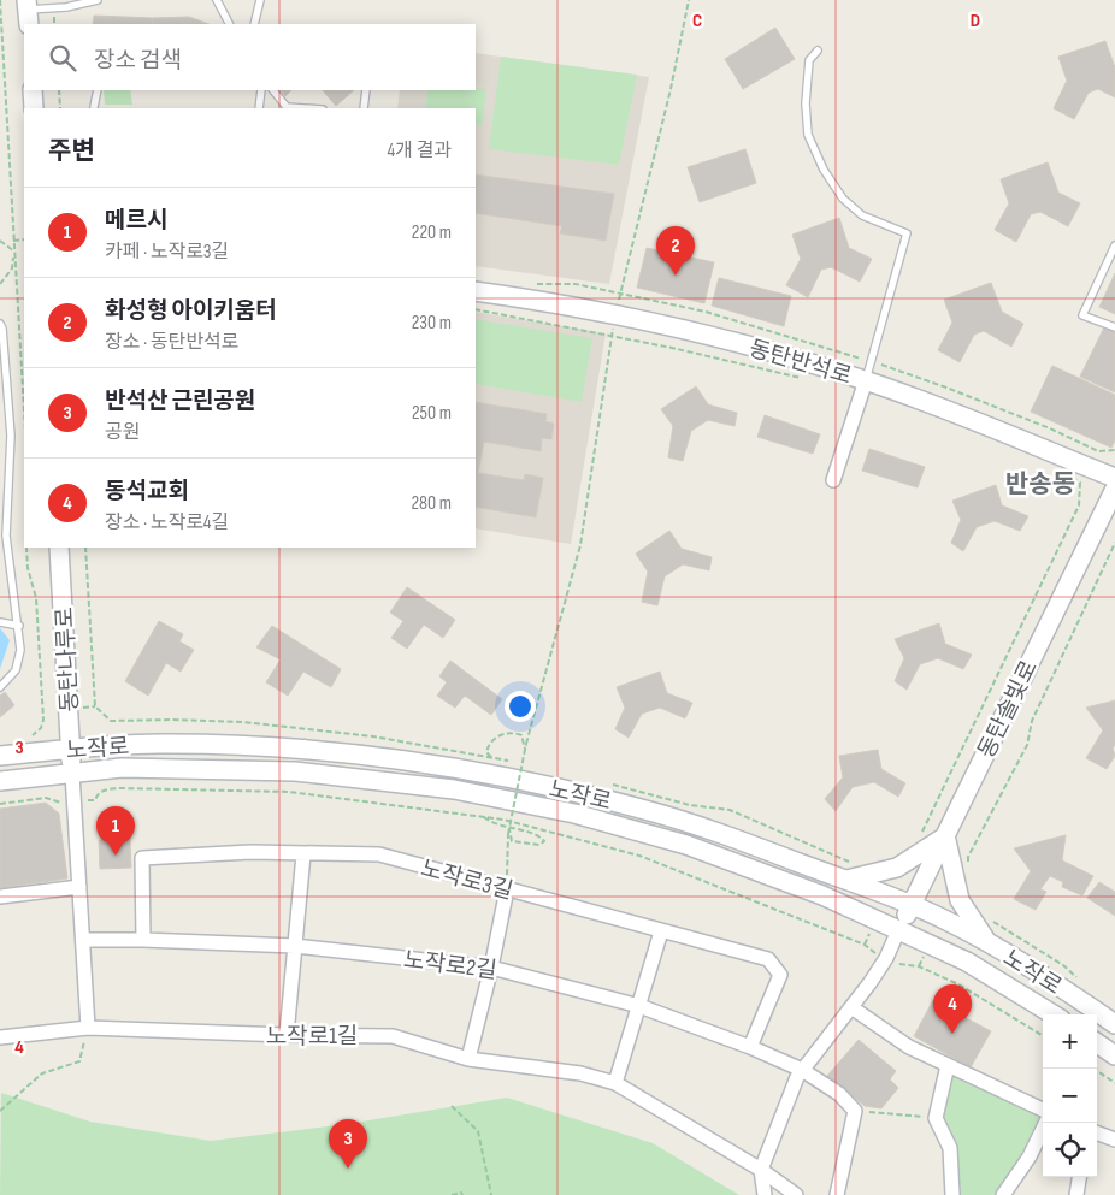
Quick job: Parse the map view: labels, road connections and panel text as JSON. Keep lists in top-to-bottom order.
{
  "streets": {
    "street": [
      "동탄반석로",
      "동탄나루로",
      "동탄솔빛로",
      "노작로",
      "노작로3길",
      "노작로2길",
      "노작로1길"
    ]
  },
  "crossings": [
    ["동탄나루로", "노작로"],
    ["동탄솔빛로", "노작로"],
    ["노작로3길", "노작로2길"]
  ],
  "districts": ["반송동"],
  "page": {
    "search": "장소 검색",
    "heading": ["주변", "4개 결과"],
    "list": [
      {
        "mark": "1",
        "name": "메르시",
        "note": "카페 · 노작로3길",
        "value": "220 m"
      },
      {
        "mark": "2",
        "name": "화성형 아이키움터",
        "note": "장소 · 동탄반석로",
        "value": "230 m"
      },
      {
        "mark": "3",
        "name": "반석산 근린공원",
        "note": "공원",
        "value": "250 m"
      },
      {
        "mark": "4",
        "name": "동석교회",
        "note": "장소 · 노작로4길",
        "value": "280 m"
      }
    ],
    "pins": [
      "2",
      "1",
      "4",
      "3"
    ],
    "map_buttons": ["+", "−"]
  },
  "grid": {
    "columns": ["C", "D"],
    "rows": ["3", "4"]
  }
}
